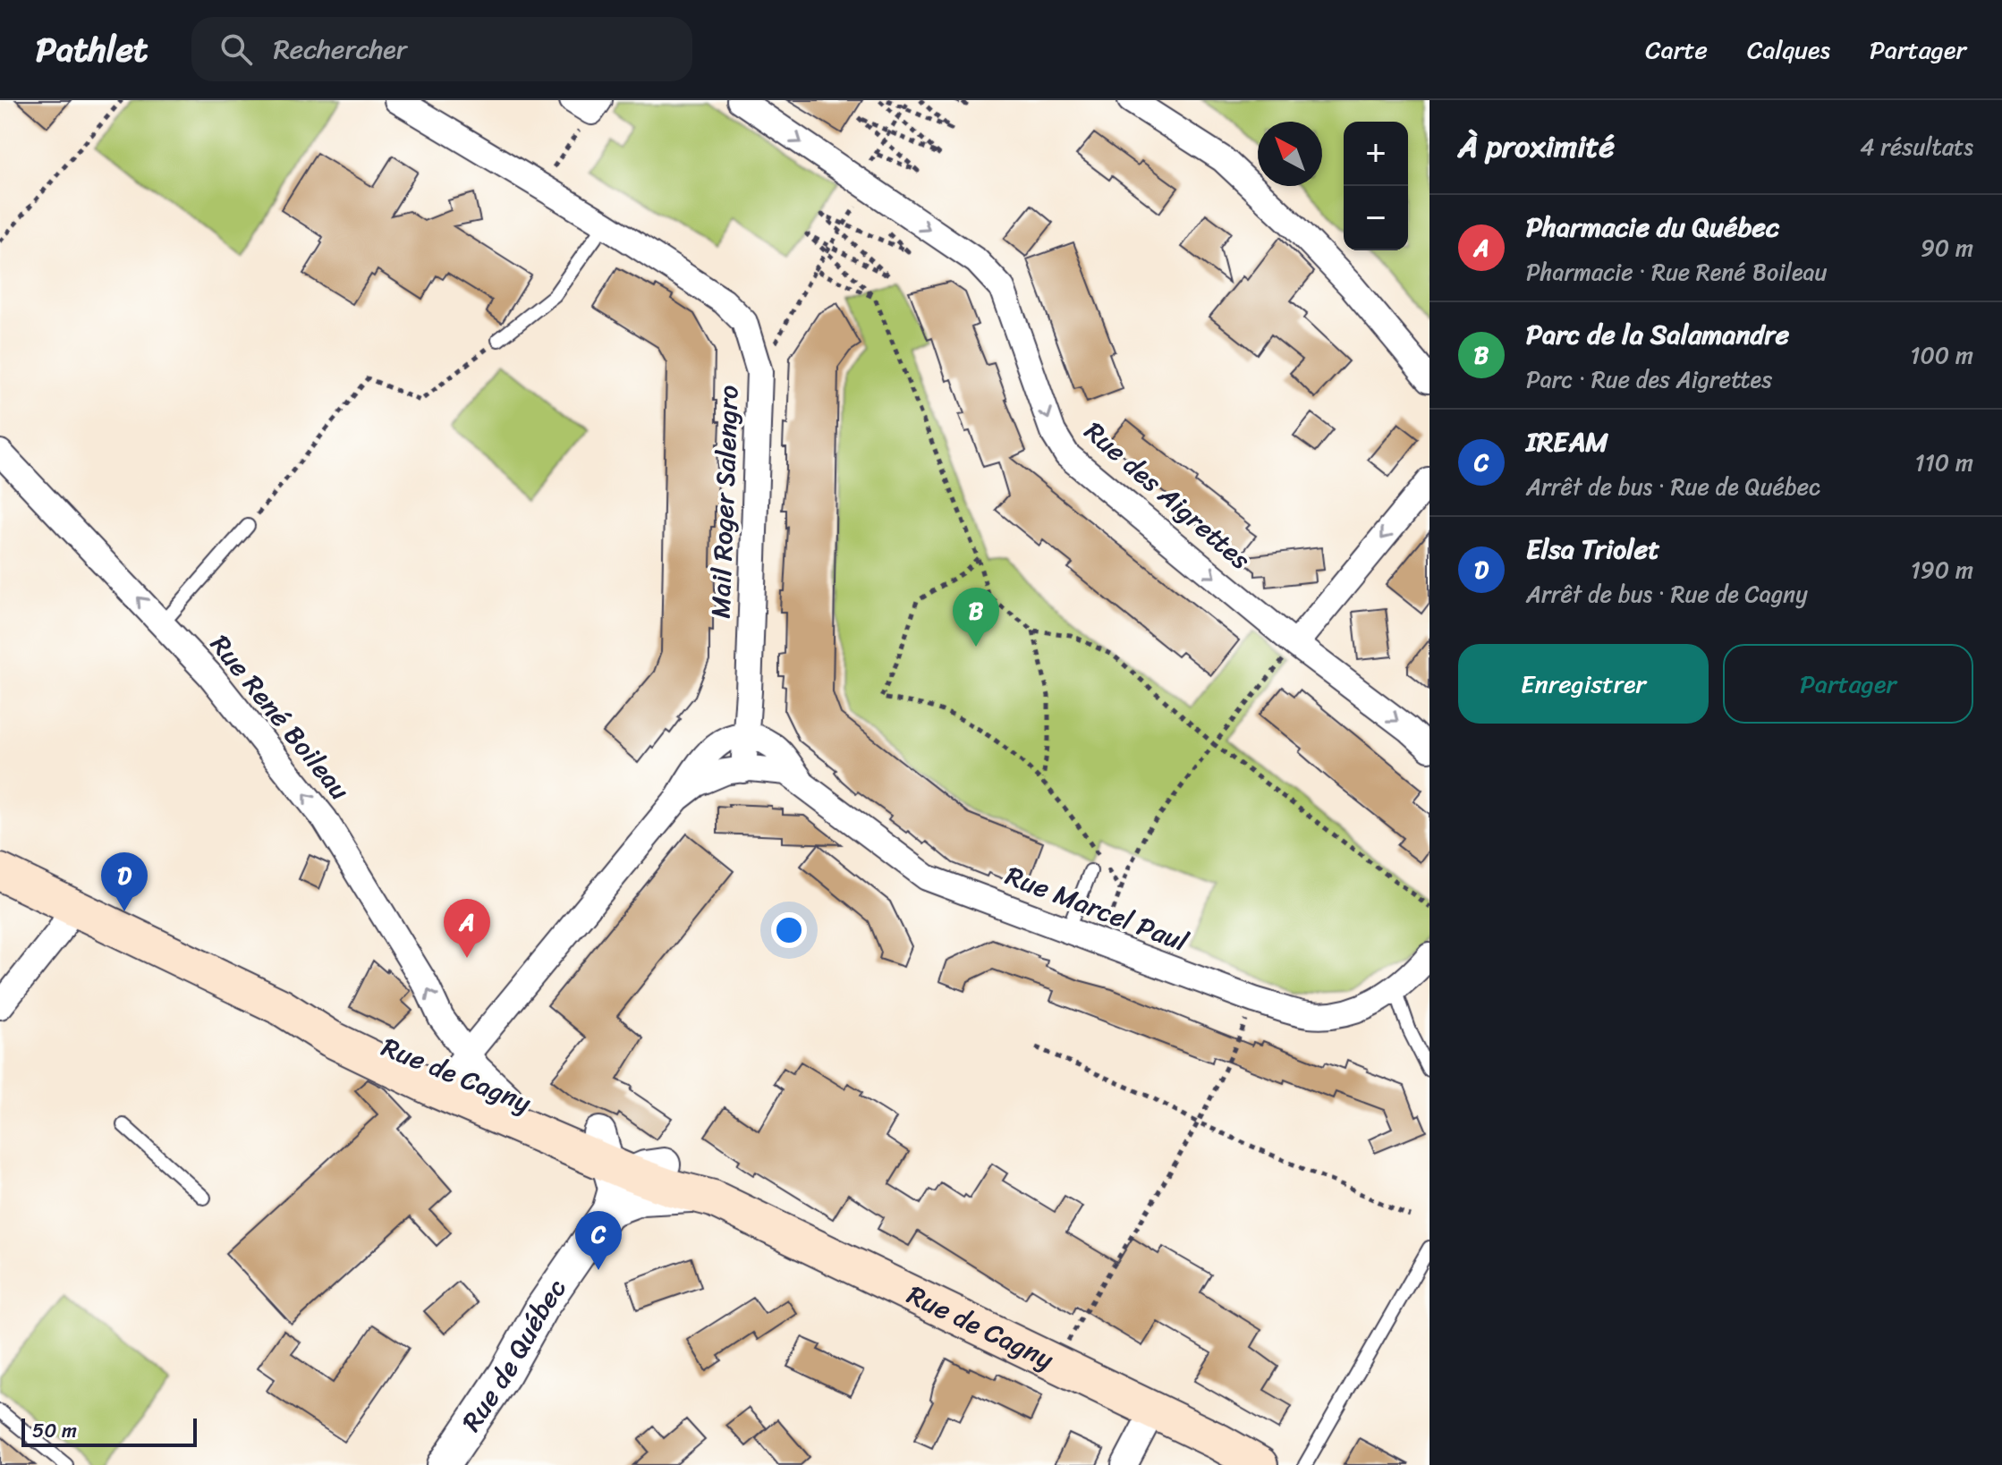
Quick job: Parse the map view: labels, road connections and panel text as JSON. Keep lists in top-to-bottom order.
{
  "streets": {
    "main road": ["Rue de Cagny"],
    "street": [
      "Rue des Aigrettes",
      "Mail Roger Salengro",
      "Rue René Boileau",
      "Rue Marcel Paul",
      "Rue de Québec"
    ]
  },
  "crossings": [
    ["Mail Roger Salengro", "Rue Marcel Paul"],
    ["Rue René Boileau", "Rue Marcel Paul"],
    ["Rue René Boileau", "Rue de Cagny"],
    ["Rue Marcel Paul", "Rue de Cagny"],
    ["Rue de Cagny", "Rue de Québec"]
  ],
  "one_way": ["Rue des Aigrettes", "Rue René Boileau"],
  "scale_bar": "50 m",
  "north": "top left",
  "page": {
    "header": "Pathlet",
    "search": "Rechercher",
    "nav": ["Carte", "Calques", "Partager"],
    "heading": ["À proximité", "4 résultats"],
    "map_buttons": ["+", "−"],
    "list": [
      {
        "mark": "A",
        "name": "Pharmacie du Québec",
        "note": "Pharmacie · Rue René Boileau",
        "value": "90 m"
      },
      {
        "mark": "B",
        "name": "Parc de la Salamandre",
        "note": "Parc · Rue des Aigrettes",
        "value": "100 m"
      },
      {
        "mark": "C",
        "name": "IREAM",
        "note": "Arrêt de bus · Rue de Québec",
        "value": "110 m"
      },
      {
        "mark": "D",
        "name": "Elsa Triolet",
        "note": "Arrêt de bus · Rue de Cagny",
        "value": "190 m"
      }
    ],
    "pins": [
      "B",
      "D",
      "A",
      "C"
    ],
    "buttons": ["Enregistrer", "Partager"],
    "scale": "50 m"
  }
}
